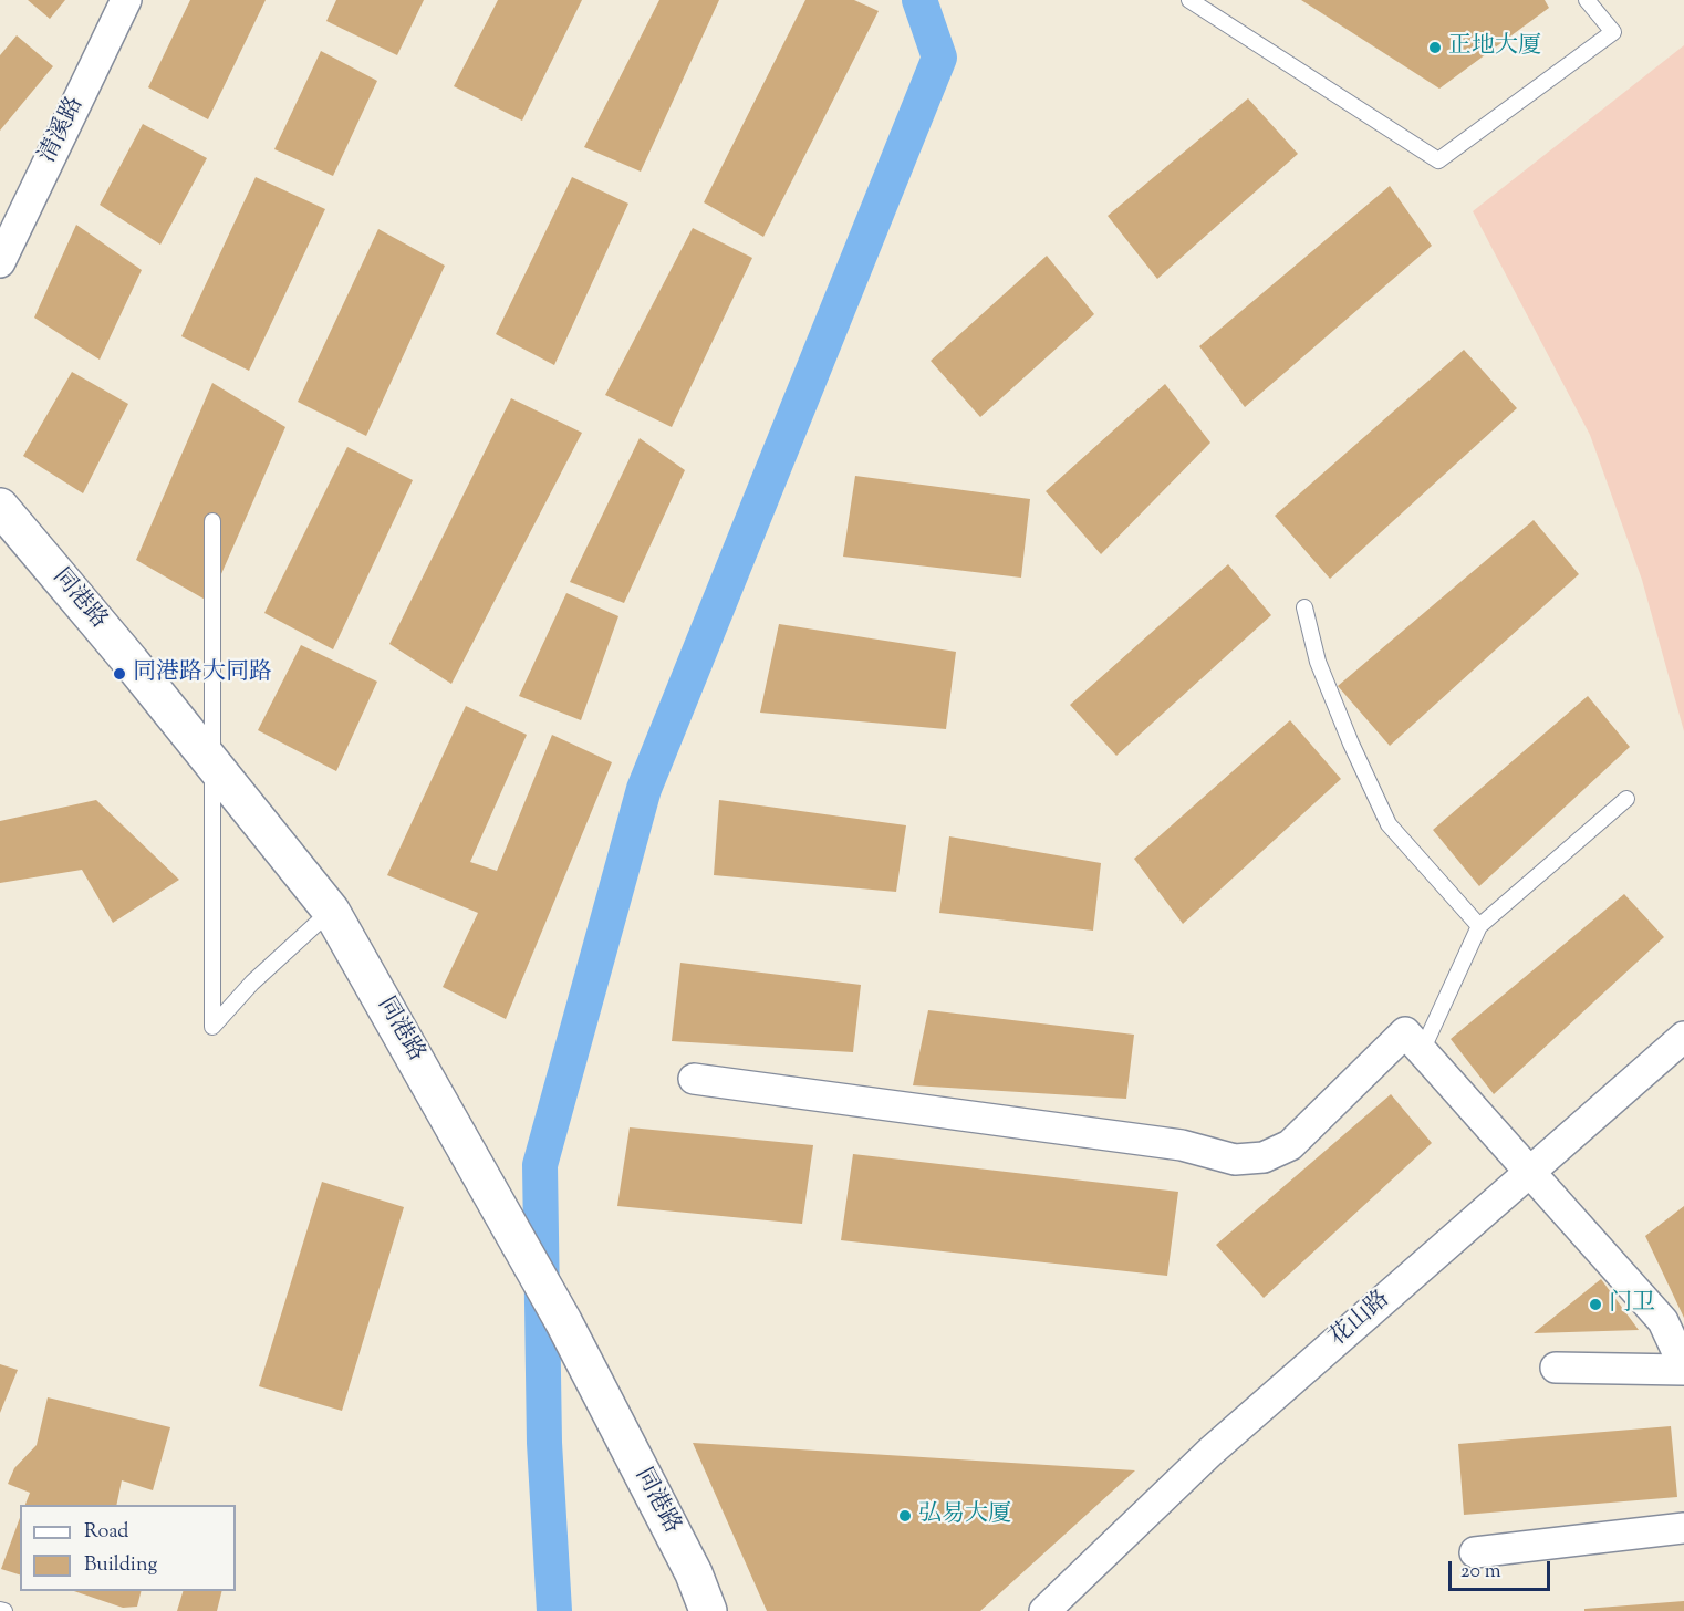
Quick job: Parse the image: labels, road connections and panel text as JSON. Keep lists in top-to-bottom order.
{
  "streets": {
    "street": ["清溪路", "同港路", "花山路"]
  },
  "places": [
    "正地大厦",
    "同港路大同路",
    "门卫",
    "弘易大厦"
  ],
  "legend": ["Road", "Building"],
  "scale_bar": "20 m"
}
